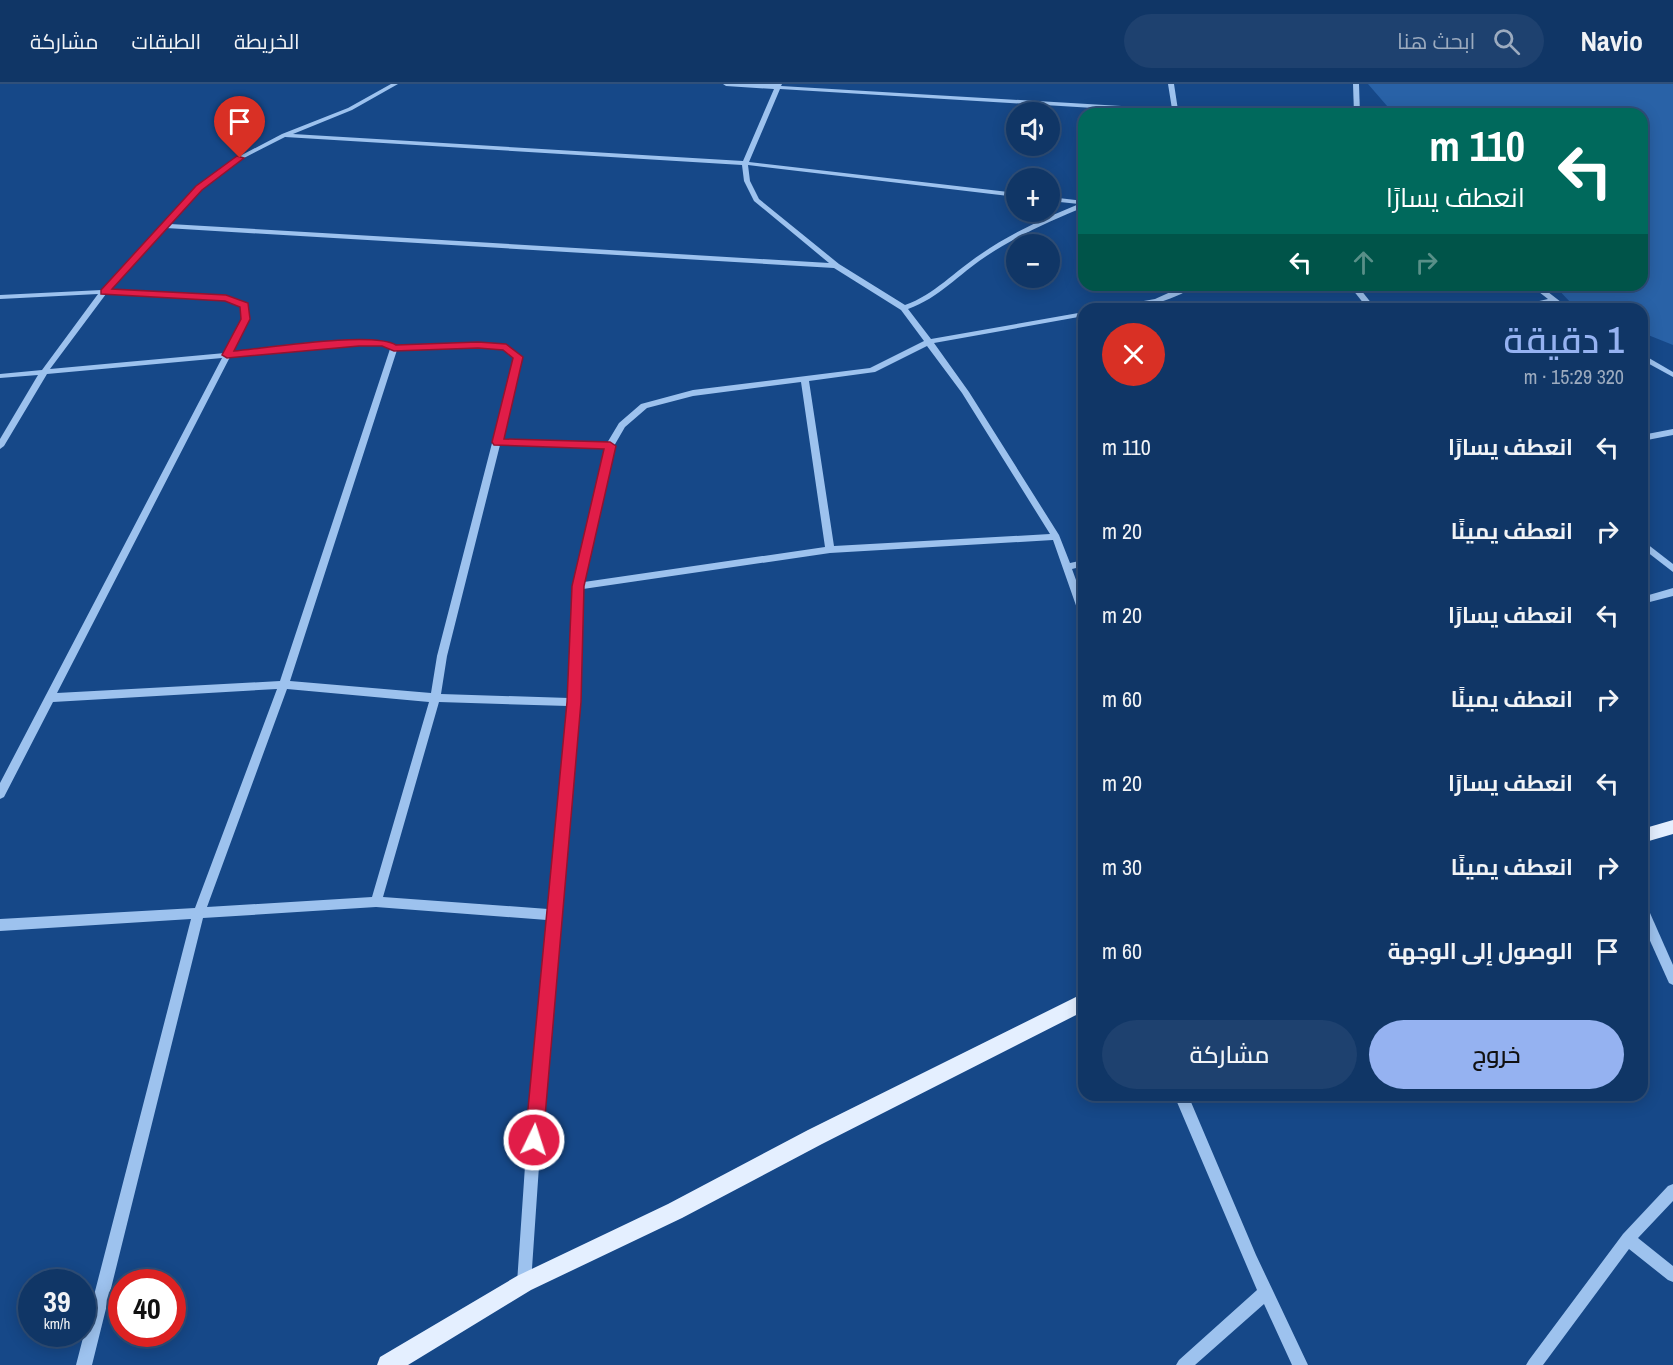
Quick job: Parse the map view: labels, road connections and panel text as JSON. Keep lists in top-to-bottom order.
{
  "page": {
    "header": "Navio",
    "search": "ابحث هنا",
    "nav": ["الخريطة", "الطبقات", "مشاركة"],
    "map_buttons": ["+", "−"],
    "turn": ["110 m", "انعطف يسارًا"],
    "heading": ["1 دقيقة", "320 m · 15:29"],
    "list": [
      {
        "name": "انعطف يسارًا",
        "value": "110 m"
      },
      {
        "name": "انعطف يمينًا",
        "value": "20 m"
      },
      {
        "name": "انعطف يسارًا",
        "value": "20 m"
      },
      {
        "name": "انعطف يمينًا",
        "value": "60 m"
      },
      {
        "name": "انعطف يسارًا",
        "value": "20 m"
      },
      {
        "name": "انعطف يمينًا",
        "value": "30 m"
      },
      {
        "name": "الوصول إلى الوجهة",
        "value": "60 m"
      }
    ],
    "buttons": ["خروج", "مشاركة"],
    "speed": "39 km/h",
    "limit": "40"
  }
}
